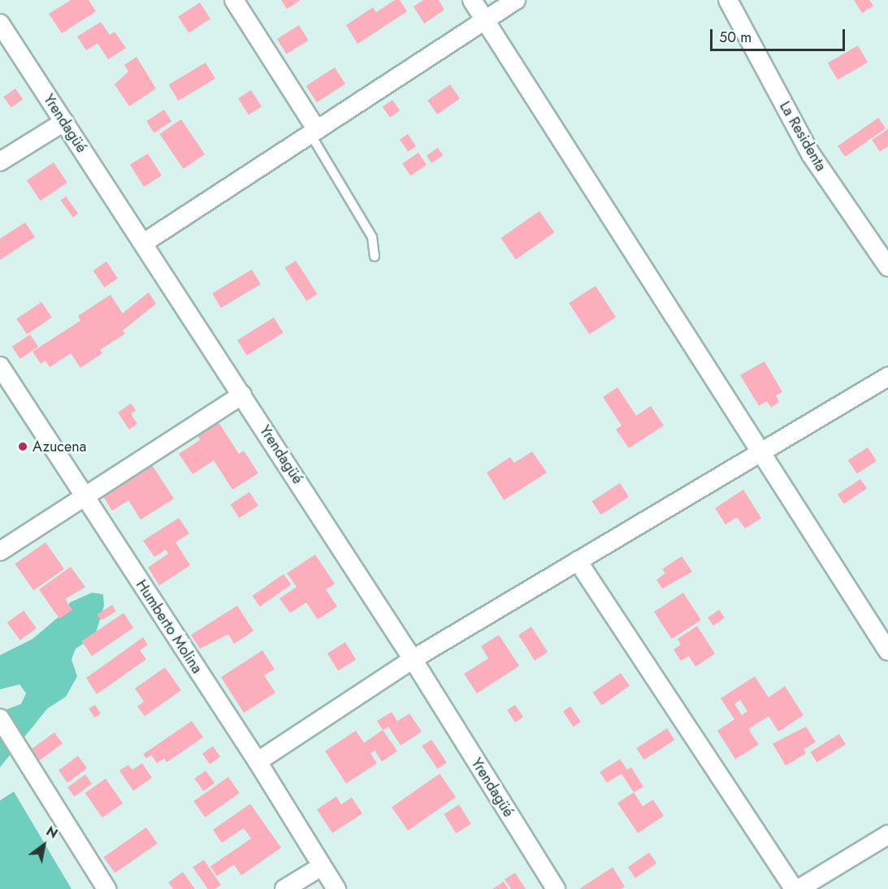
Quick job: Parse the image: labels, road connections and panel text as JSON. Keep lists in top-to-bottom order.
{
  "streets": {
    "street": ["Yrendagüé", "La Residenta", "Humberto Molina"]
  },
  "places": ["Azucena"],
  "scale_bar": "50 m",
  "north": "top right"
}
